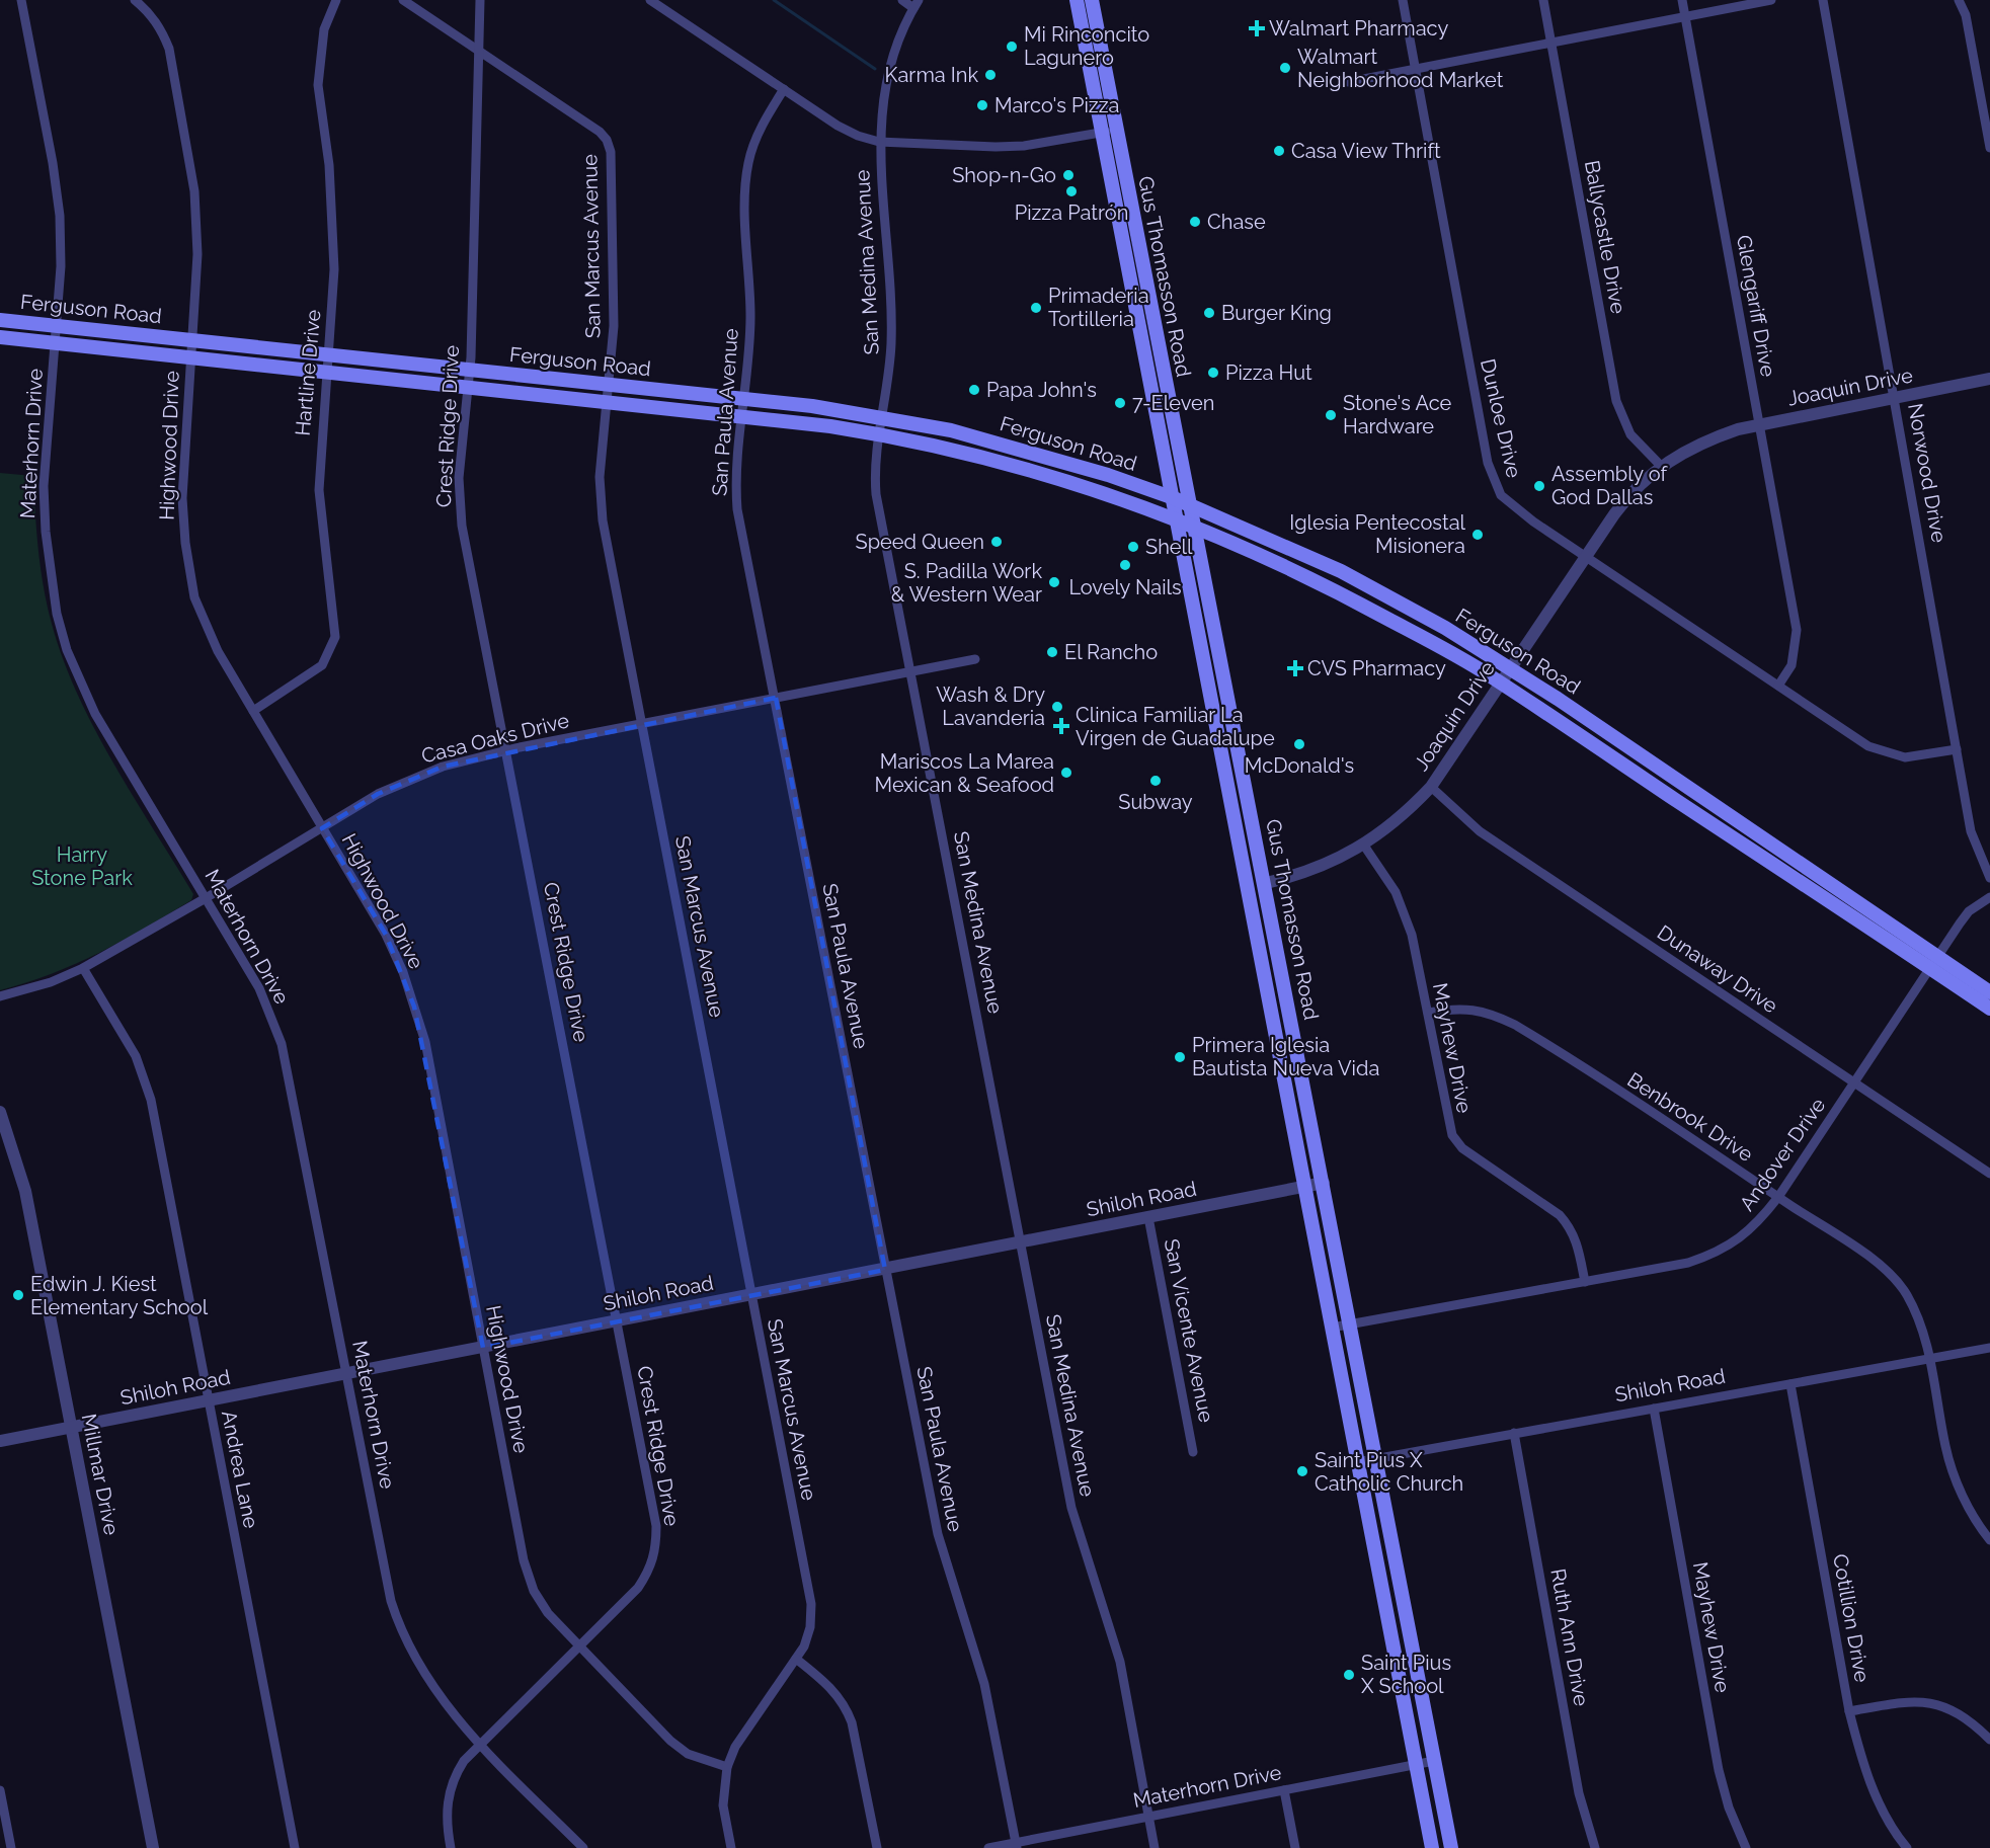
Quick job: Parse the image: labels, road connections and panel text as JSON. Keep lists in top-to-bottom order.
{
  "streets": {
    "main road": ["Gus Thomasson Road", "Ferguson Road"],
    "street": [
      "Ballycastle Drive",
      "San Marcus Avenue",
      "San Medina Avenue",
      "Glengariff Drive",
      "Hartline Drive",
      "Joaquin Drive",
      "San Paula Avenue",
      "Dunloe Drive",
      "Crest Ridge Drive",
      "Materhorn Drive",
      "Highwood Drive",
      "Norwood Drive",
      "Casa Oaks Drive",
      "Dunaway Drive",
      "Mayhew Drive",
      "Benbrook Drive",
      "Andover Drive",
      "Shiloh Road",
      "San Vicente Avenue",
      "Andrea Lane",
      "Millmar Drive",
      "Cotillion Drive",
      "Ruth Ann Drive"
    ]
  },
  "crossings": [
    ["Ballycastle Drive", "Joaquin Drive"],
    ["San Marcus Avenue", "Ferguson Road"],
    ["San Marcus Avenue", "Crest Ridge Drive"],
    ["San Marcus Avenue", "Highwood Drive"],
    ["San Marcus Avenue", "Casa Oaks Drive"],
    ["San Marcus Avenue", "Shiloh Road"],
    ["San Medina Avenue", "Ferguson Road"],
    ["San Medina Avenue", "Materhorn Drive"],
    ["San Medina Avenue", "Casa Oaks Drive"],
    ["San Medina Avenue", "Shiloh Road"],
    ["Gus Thomasson Road", "Ferguson Road"],
    ["Gus Thomasson Road", "Joaquin Drive"],
    ["Gus Thomasson Road", "Materhorn Drive"],
    ["Gus Thomasson Road", "Andover Drive"],
    ["Gus Thomasson Road", "Shiloh Road"],
    ["Glengariff Drive", "Joaquin Drive"],
    ["Glengariff Drive", "Dunloe Drive"],
    ["Ferguson Road", "Hartline Drive"],
    ["Ferguson Road", "Joaquin Drive"],
    ["Ferguson Road", "San Paula Avenue"],
    ["Ferguson Road", "Crest Ridge Drive"],
    ["Ferguson Road", "Materhorn Drive"],
    ["Ferguson Road", "Highwood Drive"],
    ["Ferguson Road", "Andover Drive"],
    ["Hartline Drive", "Highwood Drive"],
    ["Joaquin Drive", "Dunloe Drive"],
    ["Joaquin Drive", "Norwood Drive"],
    ["Joaquin Drive", "Dunaway Drive"],
    ["Joaquin Drive", "Mayhew Drive"],
    ["San Paula Avenue", "Materhorn Drive"],
    ["San Paula Avenue", "Casa Oaks Drive"],
    ["San Paula Avenue", "Shiloh Road"],
    ["Dunloe Drive", "Norwood Drive"],
    ["Crest Ridge Drive", "Materhorn Drive"],
    ["Crest Ridge Drive", "Highwood Drive"],
    ["Crest Ridge Drive", "Casa Oaks Drive"],
    ["Crest Ridge Drive", "Shiloh Road"],
    ["Materhorn Drive", "Casa Oaks Drive"],
    ["Materhorn Drive", "Shiloh Road"],
    ["Highwood Drive", "Casa Oaks Drive"],
    ["Highwood Drive", "Shiloh Road"],
    ["Casa Oaks Drive", "Andrea Lane"],
    ["Dunaway Drive", "Andover Drive"],
    ["Mayhew Drive", "Benbrook Drive"],
    ["Mayhew Drive", "Andover Drive"],
    ["Mayhew Drive", "Shiloh Road"],
    ["Benbrook Drive", "Andover Drive"],
    ["Benbrook Drive", "Shiloh Road"],
    ["Shiloh Road", "San Vicente Avenue"],
    ["Shiloh Road", "Andrea Lane"],
    ["Shiloh Road", "Millmar Drive"],
    ["Shiloh Road", "Cotillion Drive"],
    ["Shiloh Road", "Ruth Ann Drive"]
  ],
  "parks": ["Harry Stone Park"],
  "places": {
    "health": ["Walmart Pharmacy", "CVS Pharmacy", "Clinica Familiar La Virgen de Guadalupe"],
    "other": [
      "Mi Rinconcito Lagunero",
      "Walmart Neighborhood Market",
      "Karma Ink",
      "Marco's Pizza",
      "Casa View Thrift",
      "Shop-n-Go",
      "Pizza Patrón",
      "Chase",
      "Primaderia Tortilleria",
      "Burger King",
      "Pizza Hut",
      "Papa John's",
      "7-Eleven",
      "Stone's Ace Hardware",
      "Assembly of God Dallas",
      "Iglesia Pentecostal Misionera",
      "Speed Queen",
      "Shell",
      "Lovely Nails",
      "S. Padilla Work & Western Wear",
      "El Rancho",
      "Wash & Dry Lavanderia",
      "McDonald's",
      "Mariscos La Marea Mexican & Seafood",
      "Subway",
      "Primera Iglesia Bautista Nueva Vida",
      "Edwin J. Kiest Elementary School",
      "Saint Pius X Catholic Church",
      "Saint Pius X School"
    ]
  }
}
